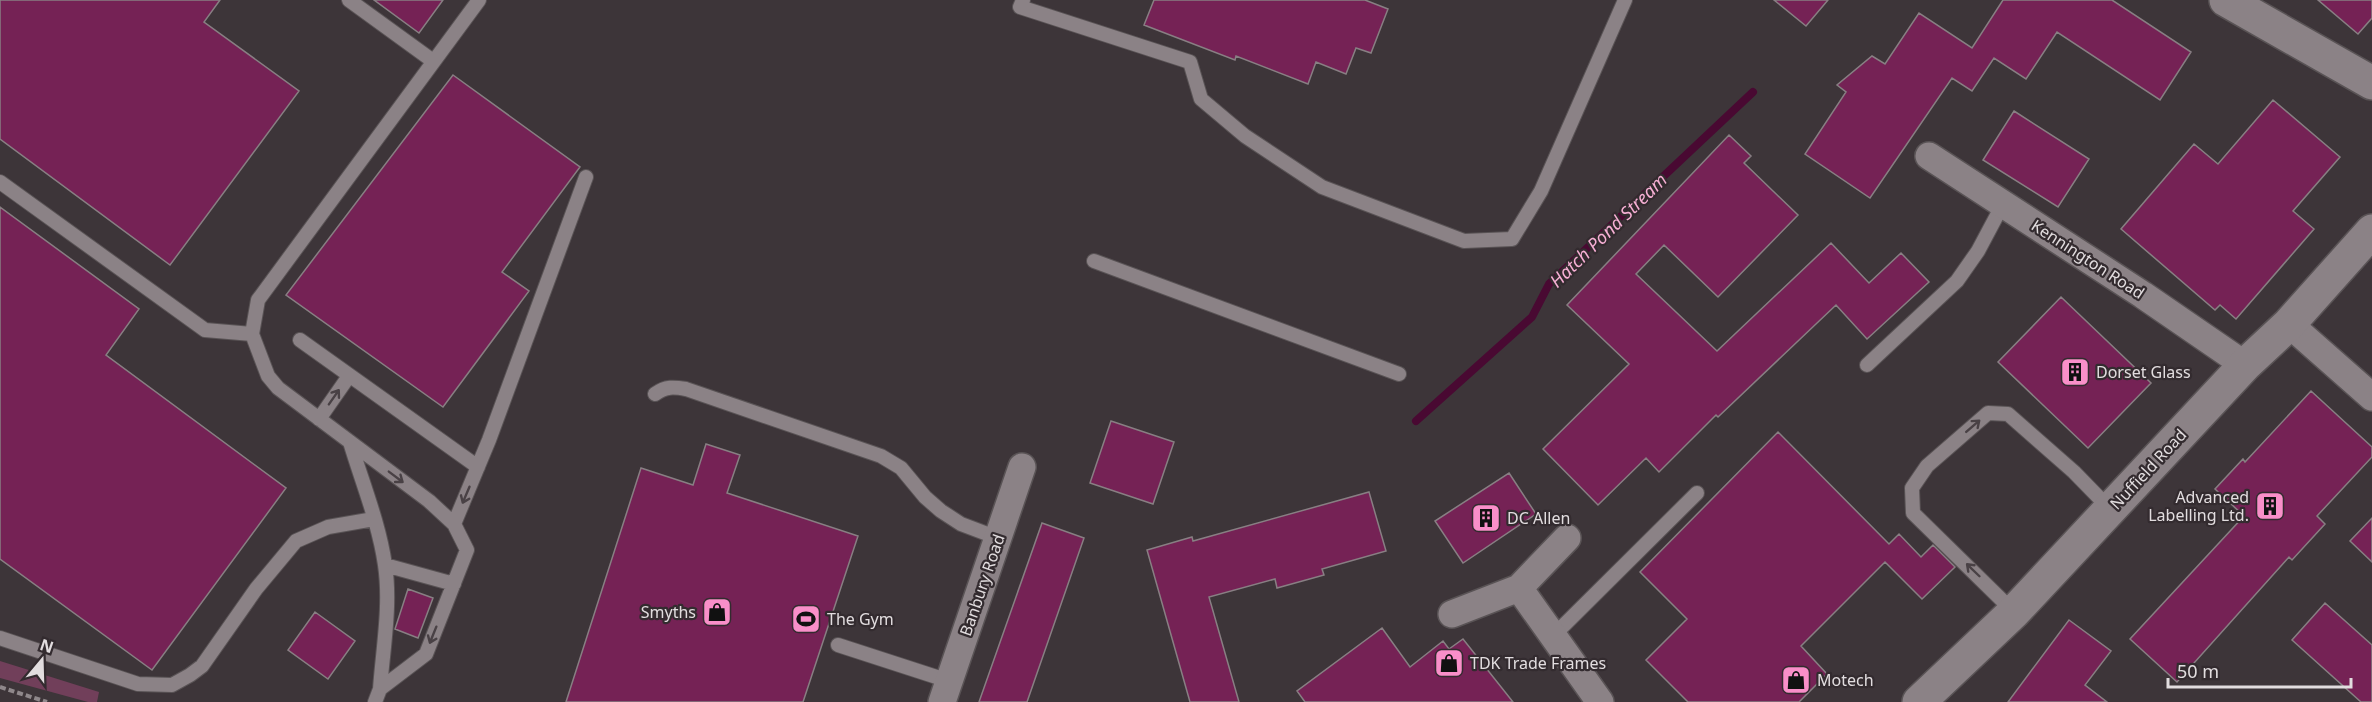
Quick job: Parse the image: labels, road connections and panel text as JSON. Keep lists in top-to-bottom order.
{
  "streets": {
    "street": ["Kennington Road", "Nuffield Road", "Banbury Road"]
  },
  "crossings": [
    ["Kennington Road", "Nuffield Road"]
  ],
  "water": ["Hatch Pond Stream"],
  "places": {
    "building": ["Dorset Glass", "Advanced Labelling Ltd.", "DC Allen"],
    "shop": ["Smyths", "TDK Trade Frames", "Motech"],
    "sports": ["The Gym"]
  },
  "scale_bar": "50 m",
  "north": "top"
}
